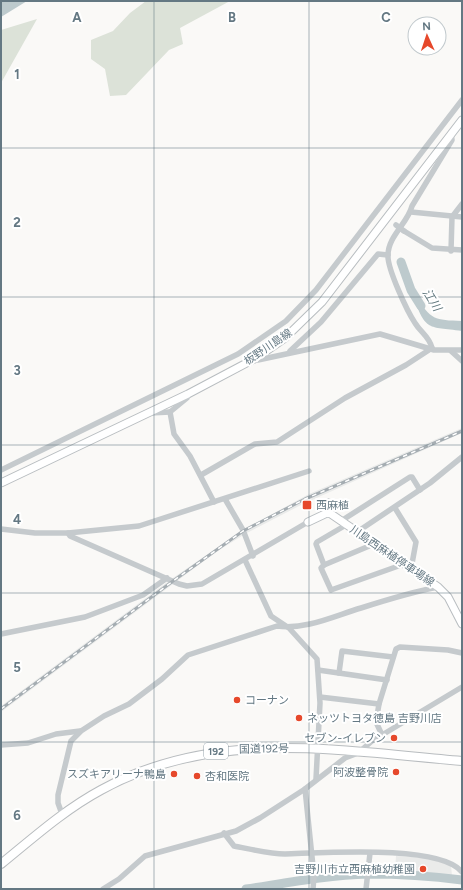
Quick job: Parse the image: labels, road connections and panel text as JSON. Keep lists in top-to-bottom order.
{
  "streets": {
    "highway": ["国道192号", "192"],
    "main road": ["板野川島線", "川島西麻植停車場線"]
  },
  "water": ["江川"],
  "places": {
    "transit": ["西麻植"],
    "other": [
      "コーナン",
      "ネッツトヨタ徳島 吉野川店",
      "セブン-イレブン",
      "阿波整骨院",
      "スズキアリーナ鴨島",
      "杏和医院",
      "吉野川市立西麻植幼稚園"
    ]
  },
  "north": "top",
  "grid": {
    "columns": ["A", "B", "C"],
    "rows": [
      "1",
      "2",
      "3",
      "4",
      "5",
      "6"
    ]
  }
}
